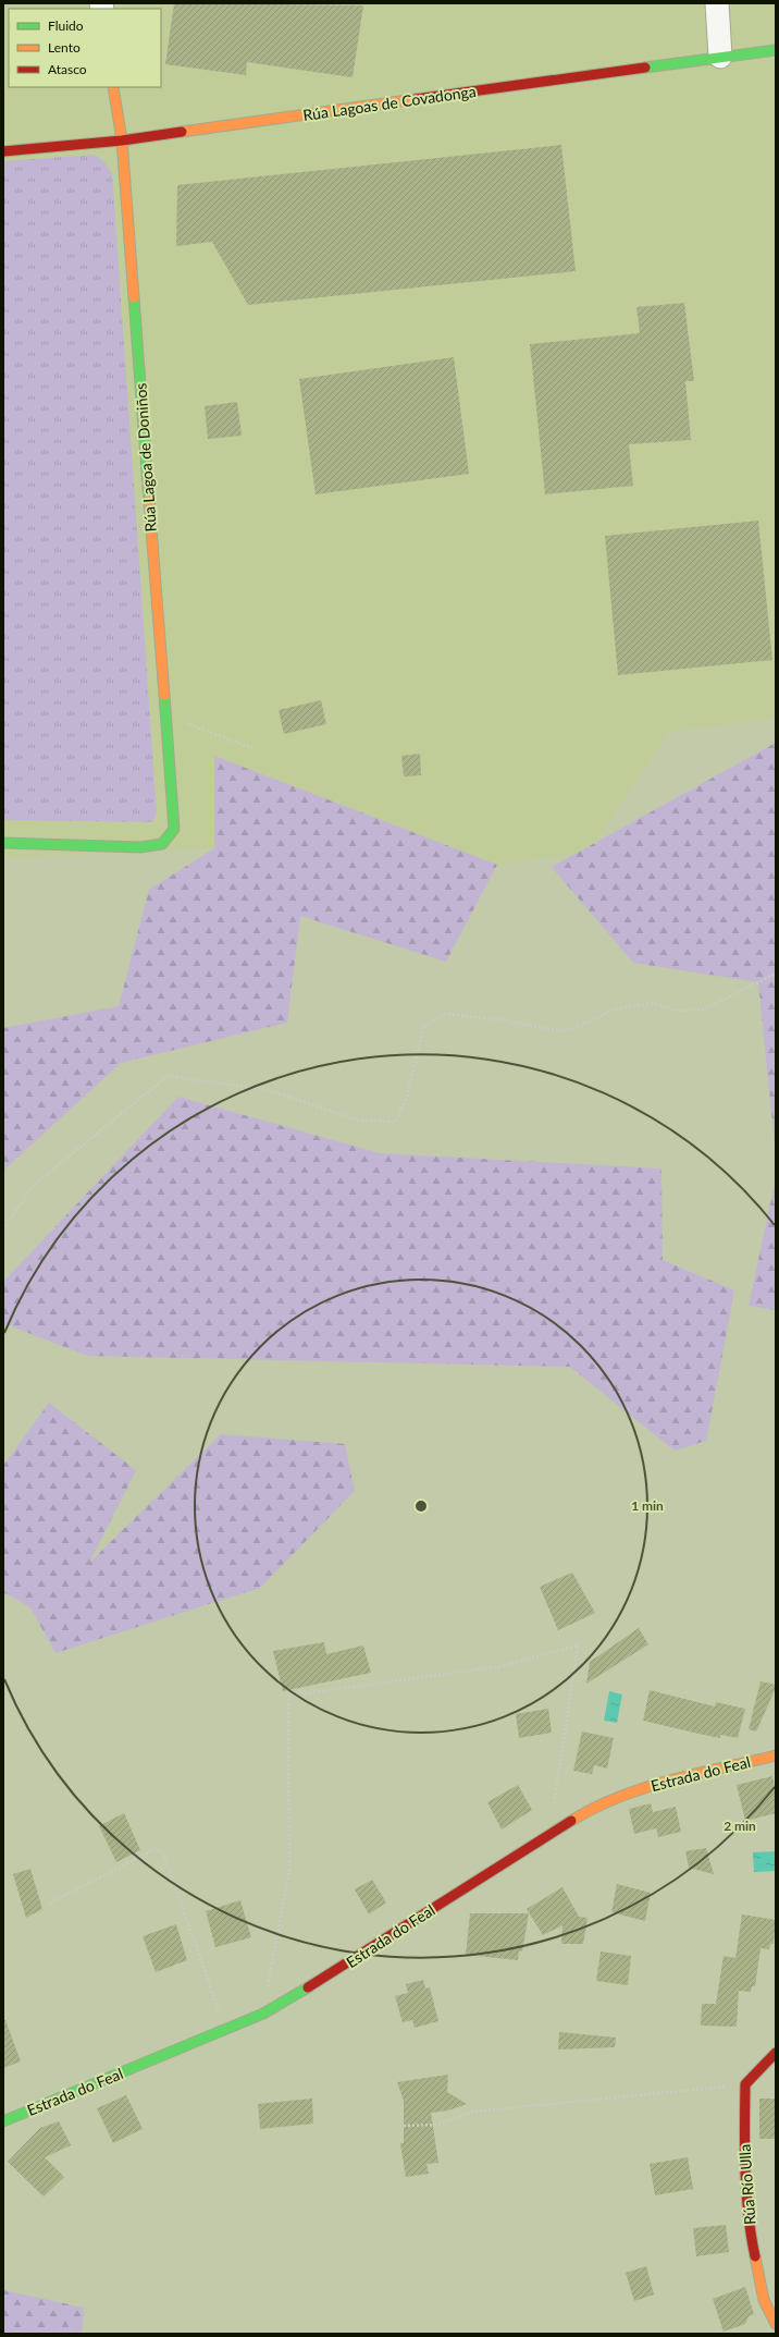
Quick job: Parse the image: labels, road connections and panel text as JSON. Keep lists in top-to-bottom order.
{
  "streets": {
    "street": [
      "Rúa Lagoas de Covadonga",
      "Rúa Lagoa de Doniños",
      "Estrada do Feal",
      "Rúa Río Ulla"
    ]
  },
  "crossings": [
    ["Rúa Lagoas de Covadonga", "Rúa Lagoa de Doniños"]
  ],
  "legend": ["Fluido", "Lento", "Atasco"],
  "rings": ["1 min", "2 min"]
}
